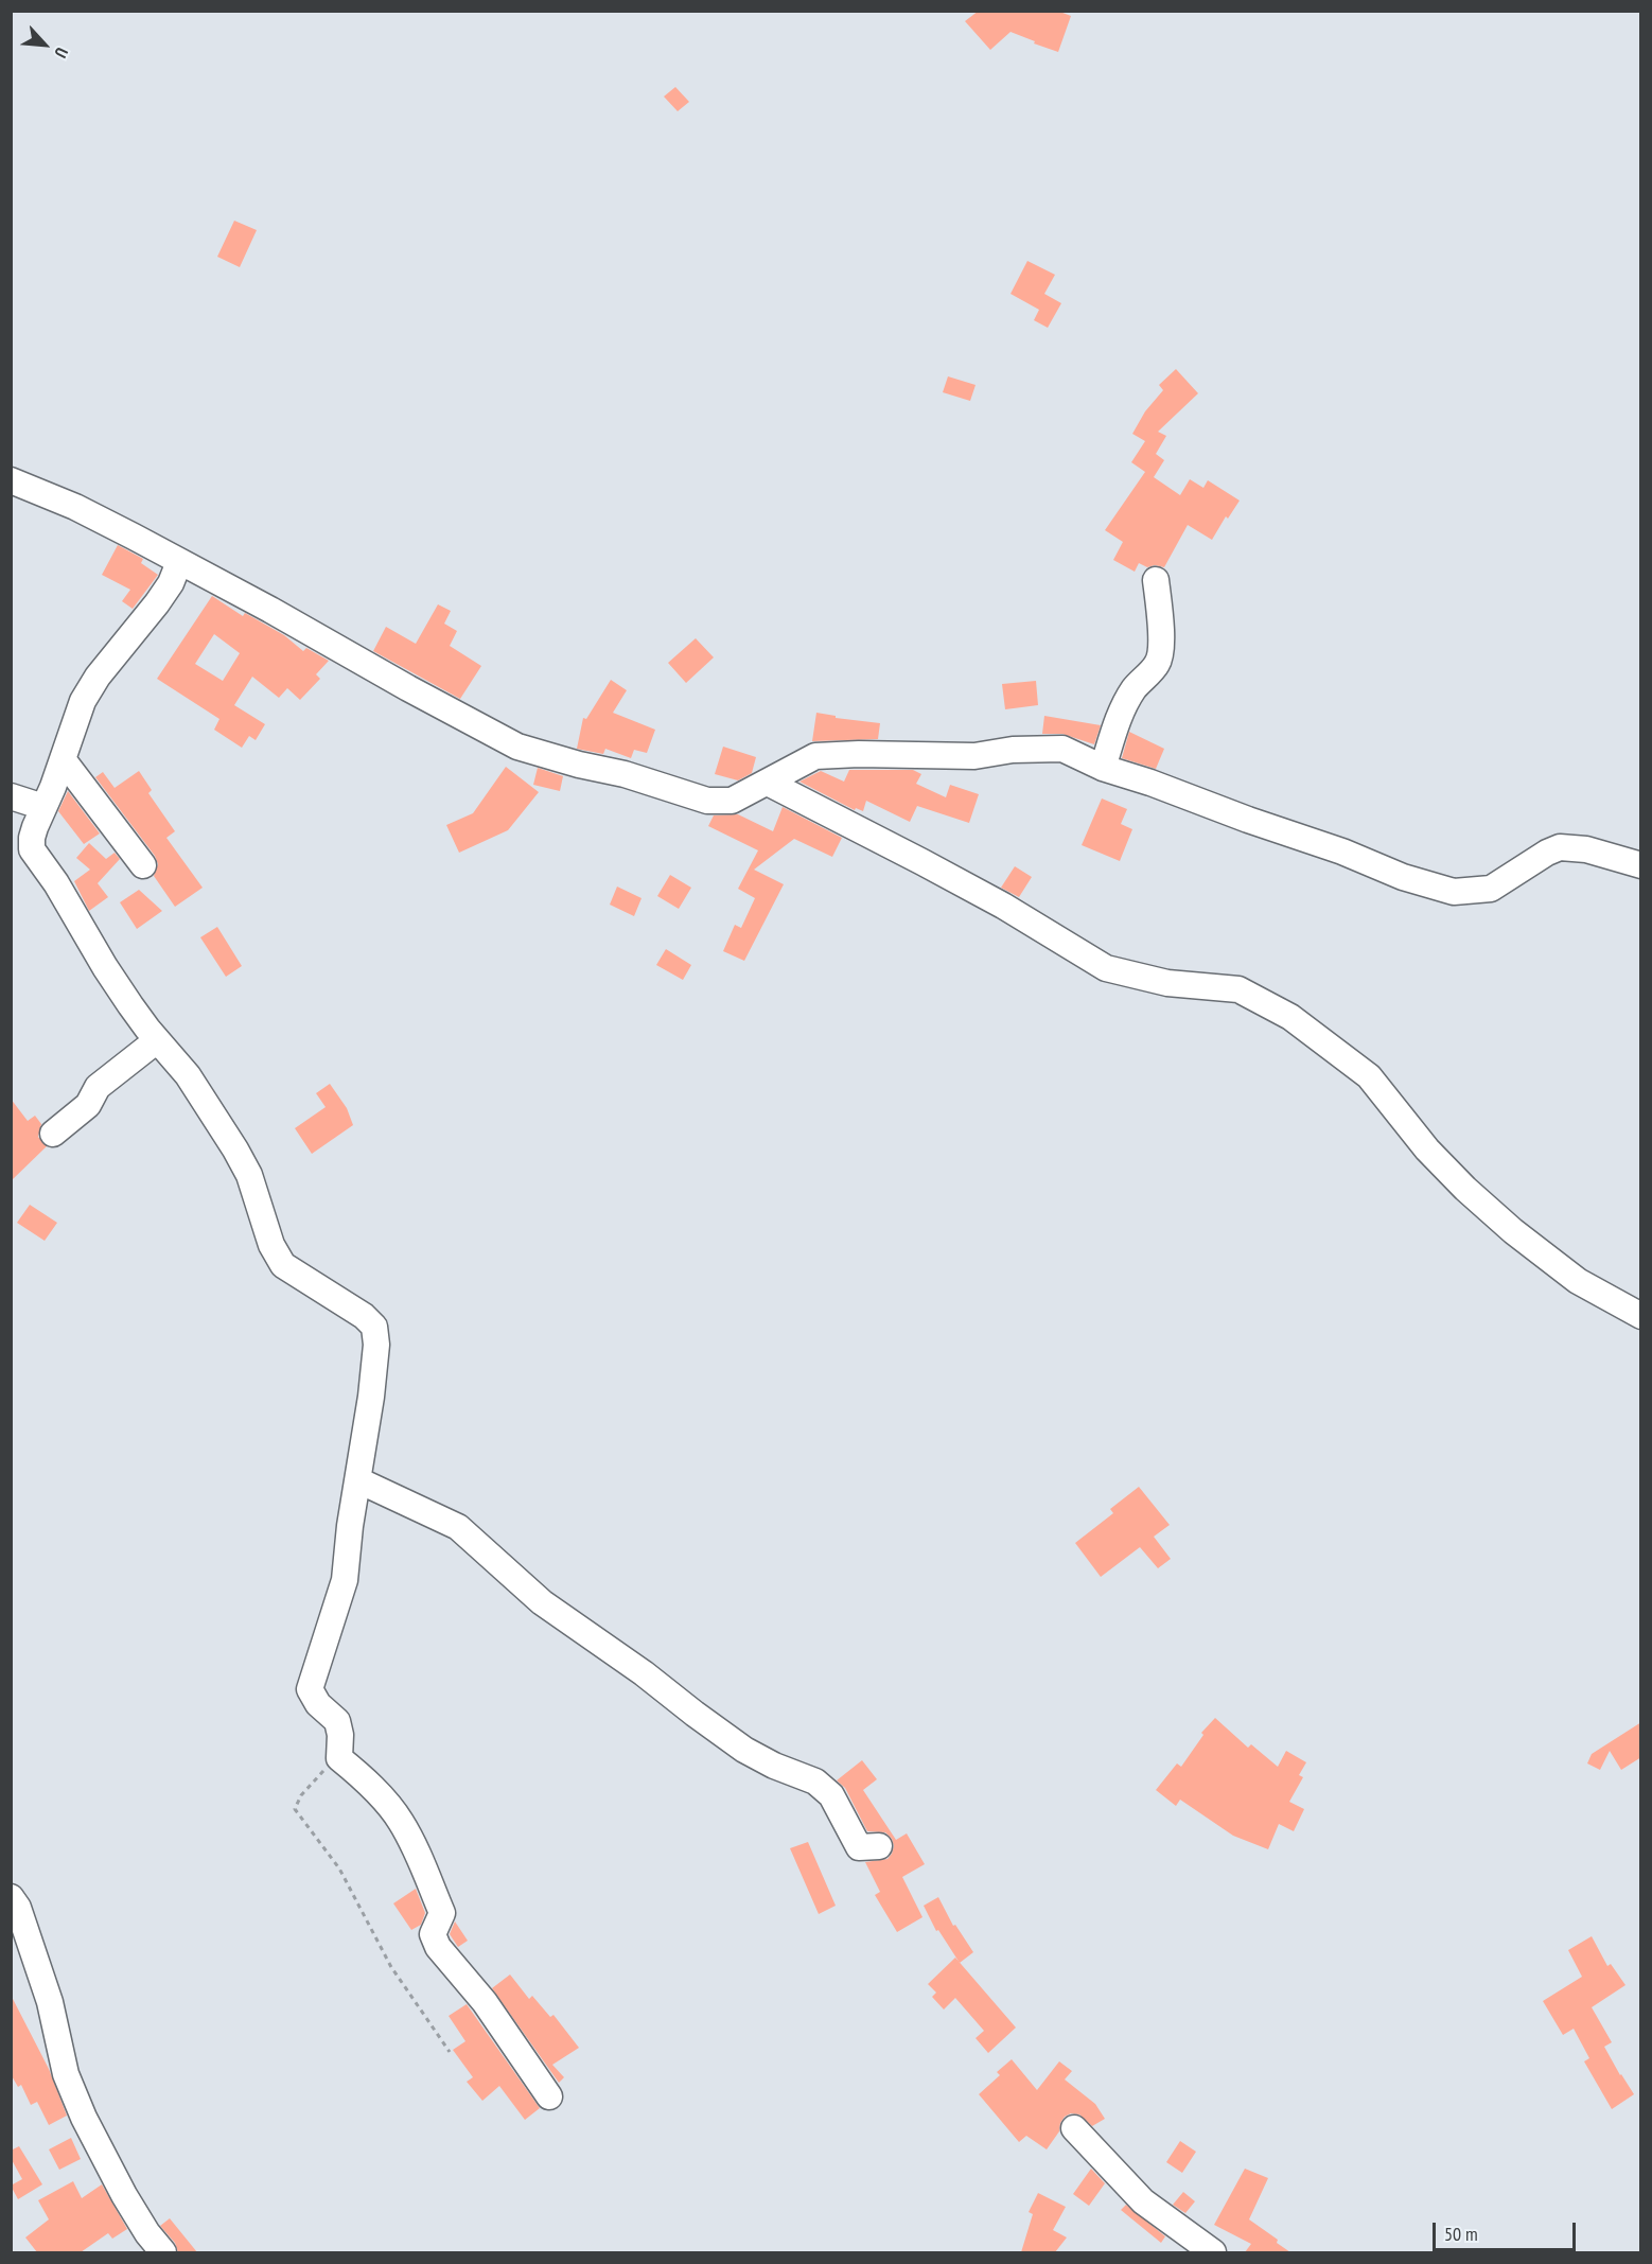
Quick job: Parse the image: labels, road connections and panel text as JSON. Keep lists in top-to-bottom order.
{
  "scale_bar": "50 m",
  "north": "bottom right"
}
